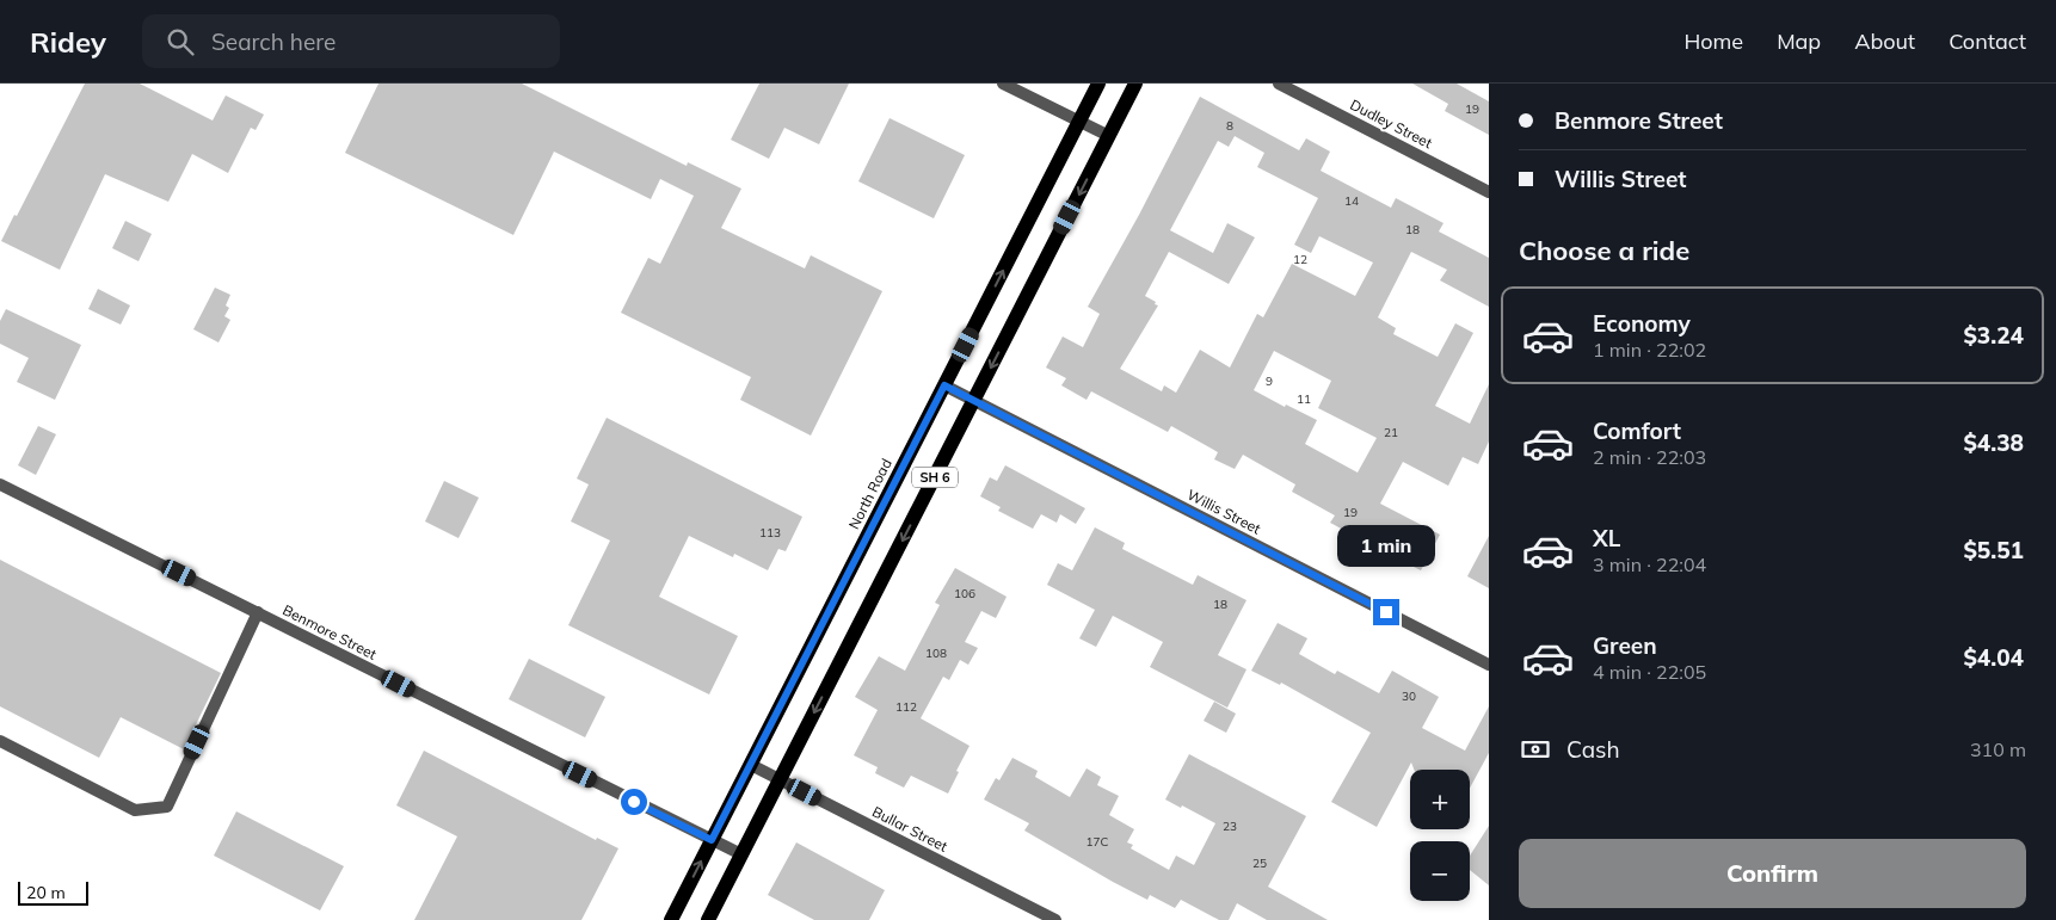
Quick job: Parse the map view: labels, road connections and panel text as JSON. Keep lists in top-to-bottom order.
{
  "streets": {
    "main road": ["SH 6", "North Road"],
    "street": [
      "Dudley Street",
      "Willis Street",
      "Benmore Street",
      "Bullar Street"
    ]
  },
  "crossings": [
    ["SH 6", "Willis Street"],
    ["SH 6", "Benmore Street"],
    ["SH 6", "Bullar Street"],
    ["North Road", "Willis Street"],
    ["North Road", "Benmore Street"],
    ["North Road", "Bullar Street"]
  ],
  "house_numbers": [
    "19",
    "8",
    "14",
    "18",
    "12",
    "9",
    "11",
    "21",
    "19",
    "113",
    "106",
    "18",
    "108",
    "30",
    "112",
    "23",
    "17C",
    "25"
  ],
  "scale_bar": "20 m",
  "page": {
    "header": "Ridey",
    "search": "Search here",
    "nav": [
      "Home",
      "Map",
      "About",
      "Contact"
    ],
    "banner": ["Benmore Street", "Willis Street"],
    "heading": "Choose a ride",
    "list": [
      {
        "name": "Economy",
        "note": "1 min · 22:02",
        "value": "$3.24"
      },
      {
        "name": "Comfort",
        "note": "2 min · 22:03",
        "value": "$4.38"
      },
      {
        "name": "XL",
        "note": "3 min · 22:04",
        "value": "$5.51"
      },
      {
        "name": "Green",
        "note": "4 min · 22:05",
        "value": "$4.04"
      }
    ],
    "bubble": "1 min",
    "pay": ["Cash", "310 m"],
    "map_buttons": ["+", "−"],
    "buttons": "Confirm",
    "scale": "20 m"
  }
}
